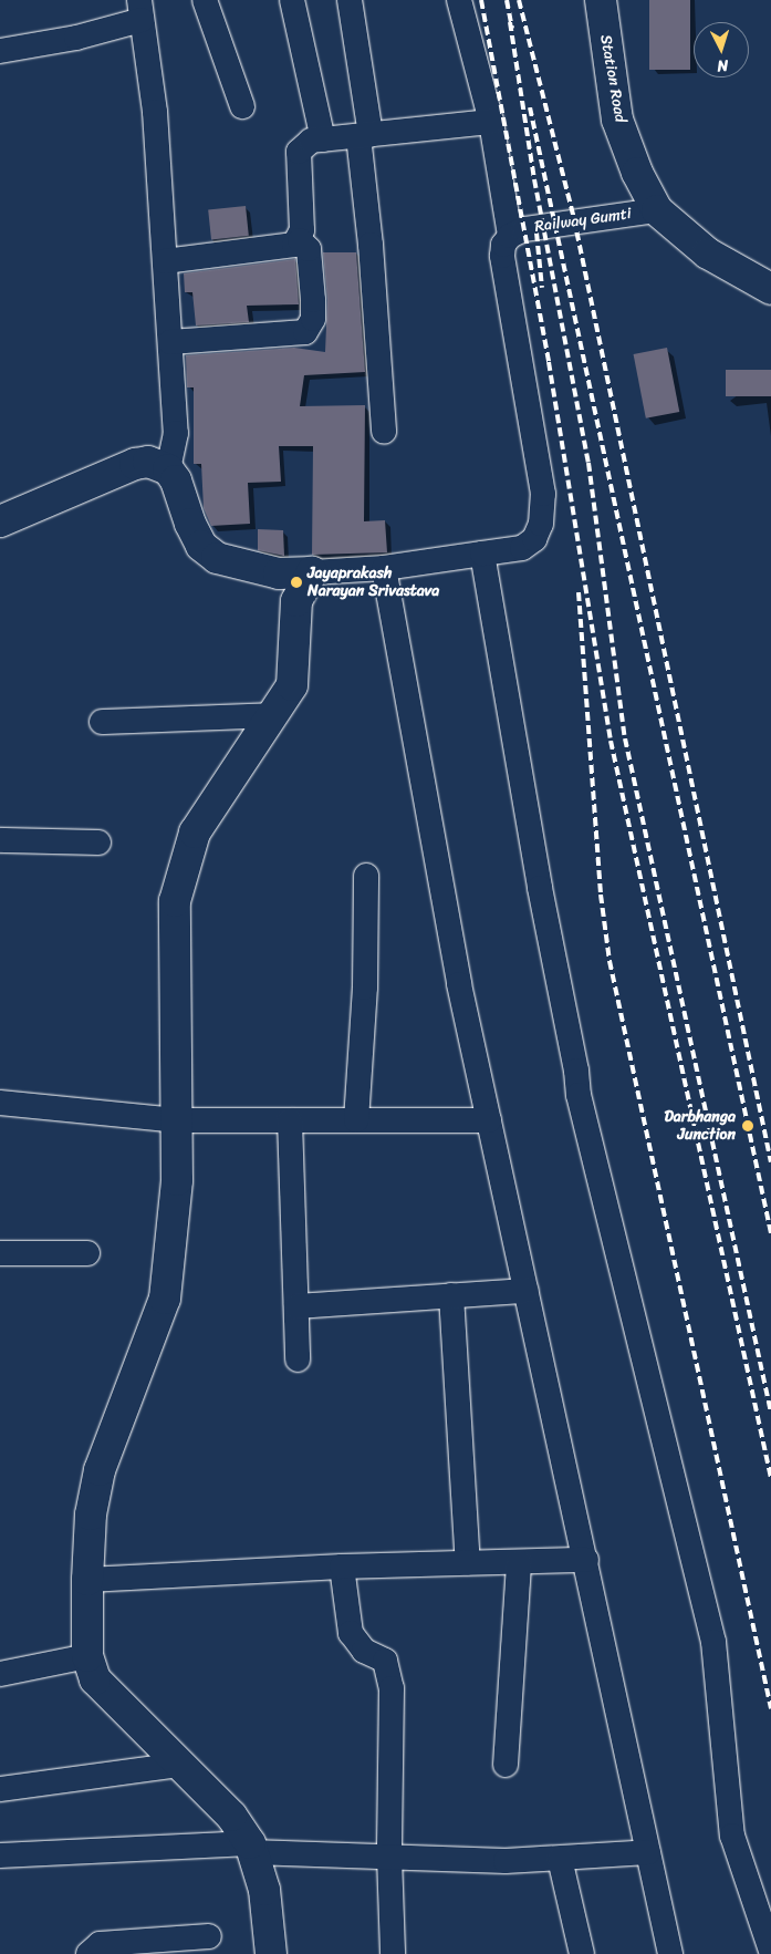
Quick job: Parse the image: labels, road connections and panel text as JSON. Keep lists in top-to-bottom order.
{
  "streets": {
    "main road": ["Station Road"],
    "street": ["Railway Gumti"]
  },
  "crossings": [
    ["Station Road", "Railway Gumti"]
  ],
  "places": ["Jayaprakash Narayan Srivastava", "Darbhanga Junction"],
  "north": "bottom"
}
